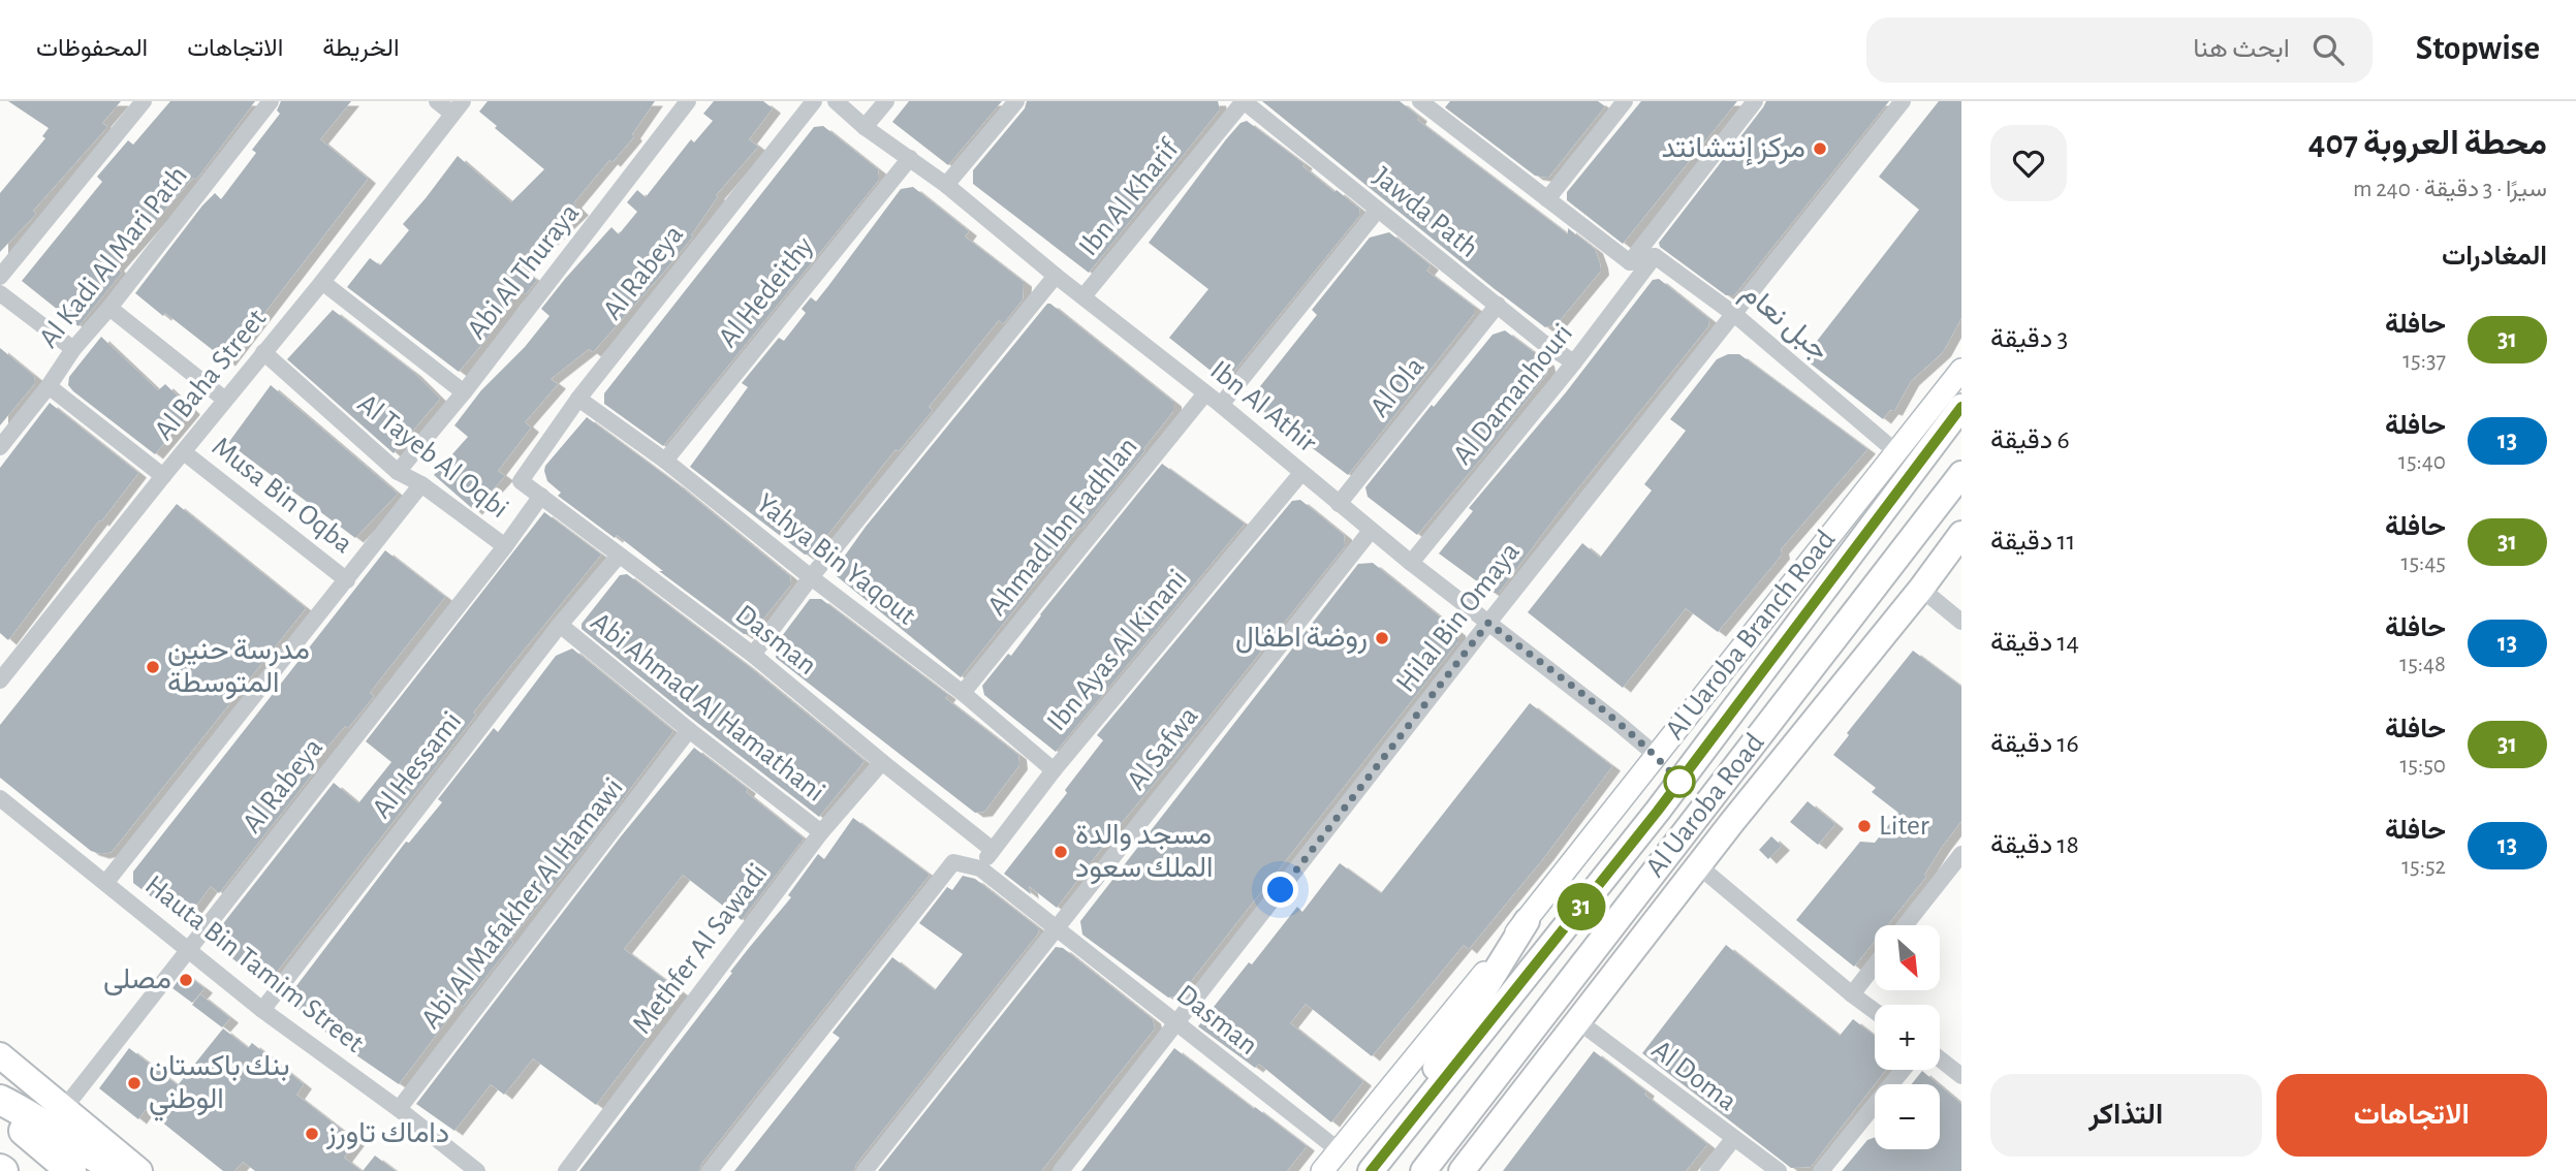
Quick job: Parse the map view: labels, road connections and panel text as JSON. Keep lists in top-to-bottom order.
{
  "streets": {
    "main road": ["Al Uaroba Road"],
    "street": [
      "Ibn Al Kharif",
      "Jawda Path",
      "Al Kadi Al Mari Path",
      "Abi Al Thuraya",
      "Al Rabeya",
      "Al Hedeithy",
      "جبل نعام",
      "Al Baha Street",
      "Al Ola",
      "Al Damanhouri",
      "Ibn Al Athir",
      "Al Tayeb Al Oqbi",
      "Musa Bin Oqba",
      "Ahmad Ibn Fadhlan",
      "Yahya Bin Yaqout",
      "Hilal Bin Omaya",
      "Al Uaroba Branch Road",
      "Dasman",
      "Ibn Ayas Al Kinani",
      "Abi Ahmad Al Hamathani",
      "Al Safwa",
      "Al Hessami",
      "Abi Al Mafakher Al Hamawi",
      "Methfer Al Sawadi",
      "Hauta Bin Tamim Street",
      "Al Doma"
    ]
  },
  "crossings": [
    ["Ibn Al Kharif", "Jawda Path"],
    ["Ibn Al Kharif", "Ibn Al Athir"],
    ["Jawda Path", "Al Ola"],
    ["Jawda Path", "Al Damanhouri"],
    ["Abi Al Thuraya", "Al Tayeb Al Oqbi"],
    ["Al Rabeya", "Al Tayeb Al Oqbi"],
    ["Al Rabeya", "Yahya Bin Yaqout"],
    ["Al Rabeya", "Dasman"],
    ["Al Rabeya", "Hauta Bin Tamim Street"],
    ["Al Hedeithy", "Ibn Al Athir"],
    ["Al Hedeithy", "Yahya Bin Yaqout"],
    ["جبل نعام", "Al Damanhouri"],
    ["جبل نعام", "Hilal Bin Omaya"],
    ["جبل نعام", "Al Uaroba Branch Road"],
    ["Al Baha Street", "Al Tayeb Al Oqbi"],
    ["Al Baha Street", "Musa Bin Oqba"],
    ["Al Ola", "Ibn Al Athir"],
    ["Al Damanhouri", "Ibn Al Athir"],
    ["Ibn Al Athir", "Ahmad Ibn Fadhlan"],
    ["Ibn Al Athir", "Hilal Bin Omaya"],
    ["Ibn Al Athir", "Al Uaroba Branch Road"],
    ["Ibn Al Athir", "Ibn Ayas Al Kinani"],
    ["Ibn Al Athir", "Al Safwa"],
    ["Ahmad Ibn Fadhlan", "Yahya Bin Yaqout"],
    ["Yahya Bin Yaqout", "Ibn Ayas Al Kinani"],
    ["Hilal Bin Omaya", "Dasman"],
    ["Al Uaroba Branch Road", "Dasman"],
    ["Dasman", "Ibn Ayas Al Kinani"],
    ["Dasman", "Al Safwa"],
    ["Dasman", "Al Hessami"],
    ["Dasman", "Methfer Al Sawadi"],
    ["Abi Ahmad Al Hamathani", "Al Hessami"],
    ["Abi Ahmad Al Hamathani", "Abi Al Mafakher Al Hamawi"],
    ["Abi Ahmad Al Hamathani", "Methfer Al Sawadi"],
    ["Al Hessami", "Hauta Bin Tamim Street"],
    ["Abi Al Mafakher Al Hamawi", "Hauta Bin Tamim Street"]
  ],
  "places": [
    "مركز إنتشانتد",
    "روضة اطفال",
    "مدرسة حنين المتوسطة",
    "Liter",
    "مسجد والدة الملك سعود",
    "مصلى",
    "بنك باكستان الوطني",
    "داماك تاورز"
  ],
  "lines": ["bus line 31"],
  "north": "bottom right",
  "page": {
    "header": "Stopwise",
    "search": "ابحث هنا",
    "nav": ["الخريطة", "الاتجاهات", "المحفوظات"],
    "heading": [
      ["محطة العروبة 407", "سيرًا · 3 دقيقة · 240 m"],
      "المغادرات"
    ],
    "on_map": "31",
    "list": [
      {
        "mark": "31",
        "name": "حافلة",
        "note": "15:37",
        "value": "3 دقيقة"
      },
      {
        "mark": "13",
        "name": "حافلة",
        "note": "15:40",
        "value": "6 دقيقة"
      },
      {
        "mark": "31",
        "name": "حافلة",
        "note": "15:45",
        "value": "11 دقيقة"
      },
      {
        "mark": "13",
        "name": "حافلة",
        "note": "15:48",
        "value": "14 دقيقة"
      },
      {
        "mark": "31",
        "name": "حافلة",
        "note": "15:50",
        "value": "16 دقيقة"
      },
      {
        "mark": "13",
        "name": "حافلة",
        "note": "15:52",
        "value": "18 دقيقة"
      }
    ],
    "map_buttons": ["+", "−"],
    "buttons": ["الاتجاهات", "التذاكر"]
  }
}
